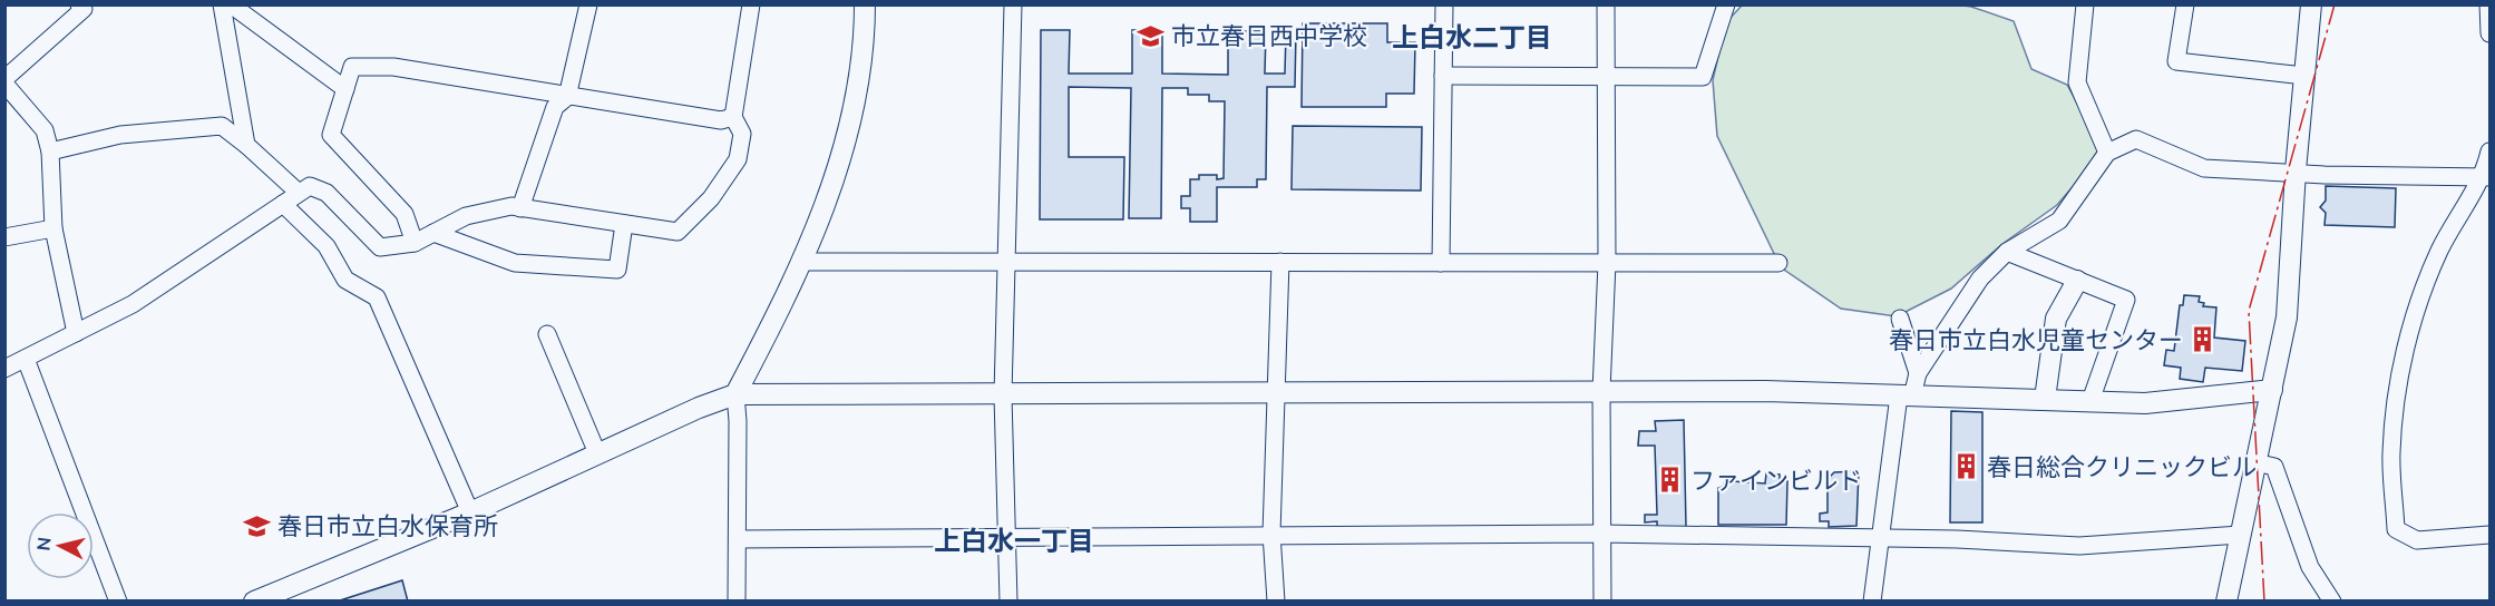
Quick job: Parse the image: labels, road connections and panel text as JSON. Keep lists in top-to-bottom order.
{
  "districts": ["上白水二丁目", "上白水一丁目"],
  "places": {
    "school or university": ["市立春日西中学校", "春日市立白水保育所"],
    "building": ["春日市立白水児童センター", "春日総合クリニックビル", "ファインビルド"]
  },
  "north": "left"
}
